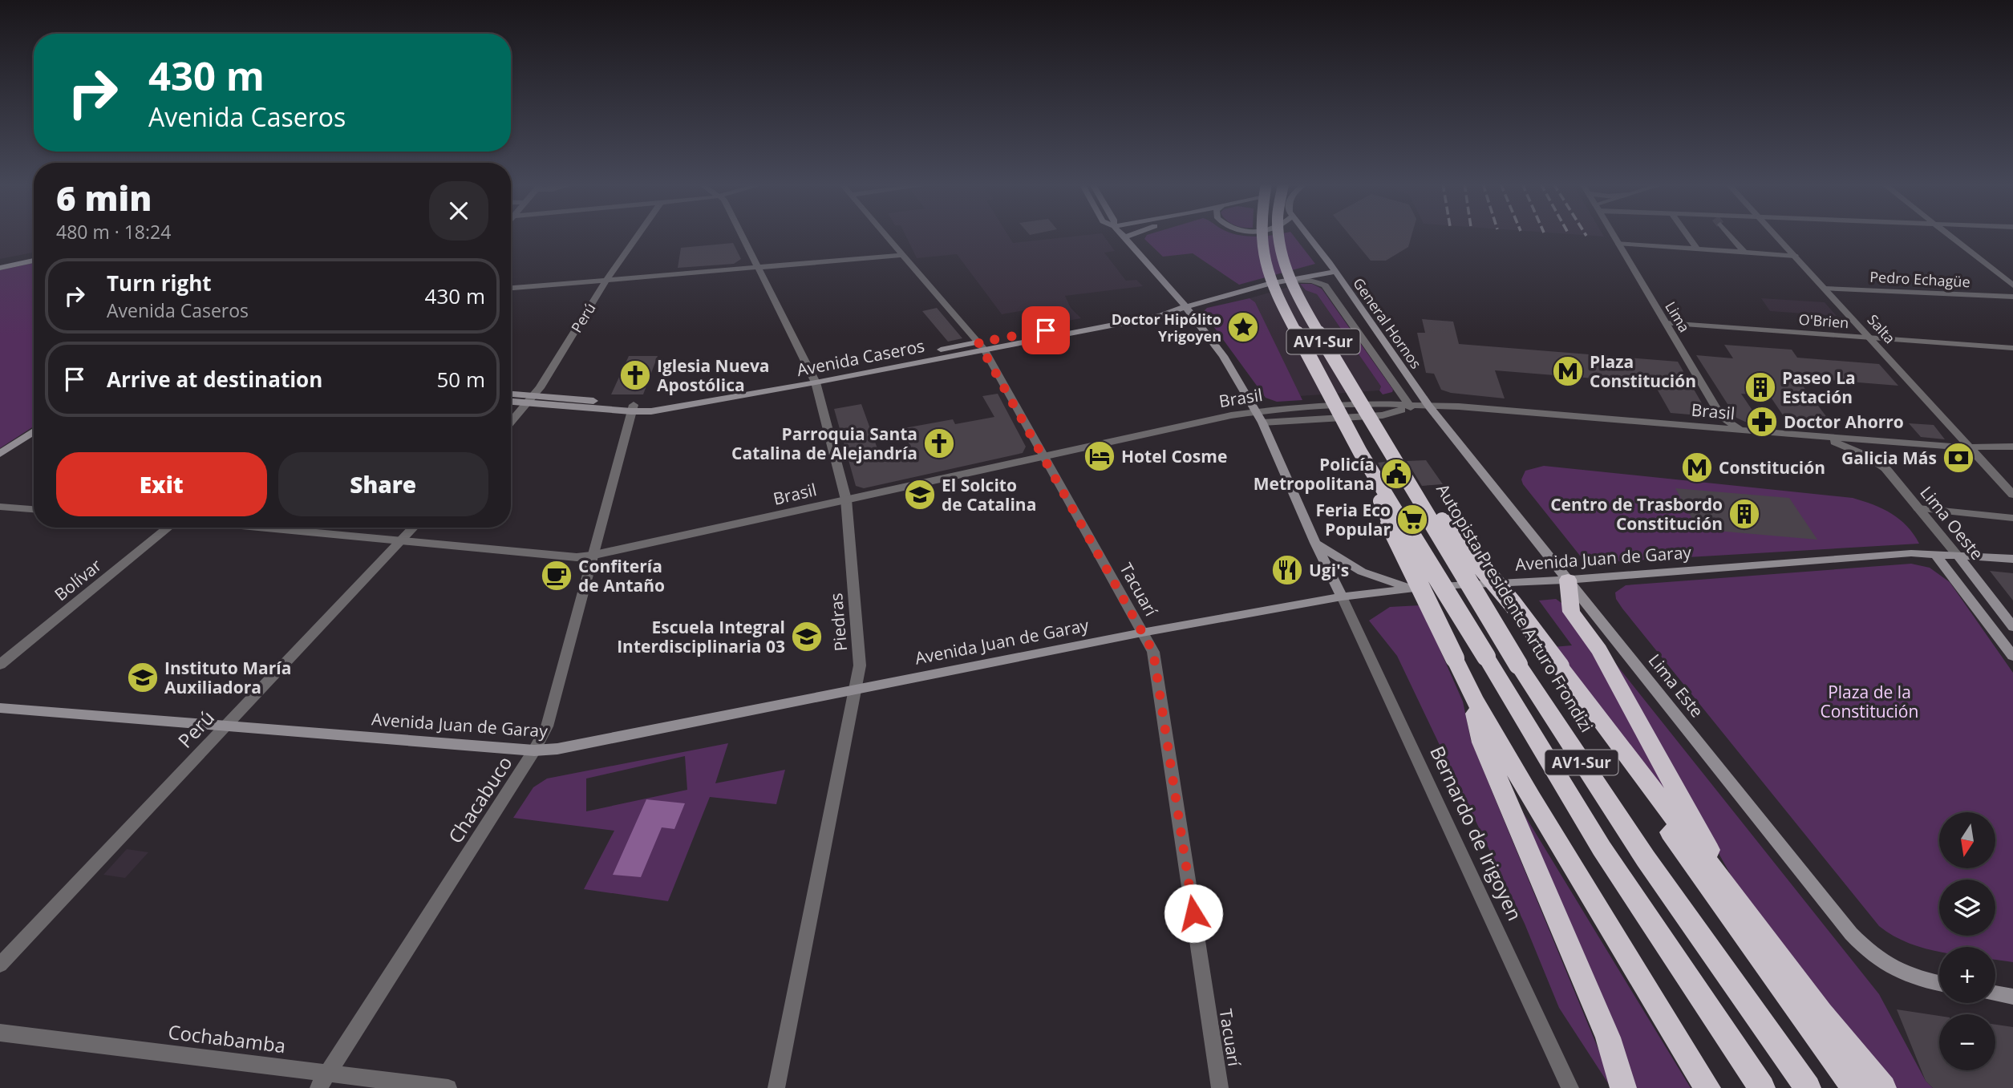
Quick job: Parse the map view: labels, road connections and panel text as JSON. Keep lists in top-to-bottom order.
{
  "streets": {
    "highway": ["AV1-Sur", "Autopista Presidente Arturo Frondizi"],
    "main road": [
      "General Hornos",
      "Avenida Caseros",
      "Lima Oeste",
      "Avenida Juan de Garay",
      "Lima Este"
    ],
    "street": [
      "Pedro Echagüe",
      "Lima",
      "Perú",
      "O'Brien",
      "Salta",
      "Brasil",
      "Bolívar",
      "Tacuarí",
      "Piedras",
      "Chacabuco",
      "Bernardo de Irigoyen",
      "Cochabamba"
    ]
  },
  "crossings": [
    ["Pedro Echagüe", "Salta"],
    ["Lima", "O'Brien"],
    ["Lima", "Brasil"],
    ["Perú", "Avenida Caseros"],
    ["Perú", "Brasil"],
    ["Perú", "Avenida Juan de Garay"],
    ["O'Brien", "Salta"],
    ["General Hornos", "Avenida Caseros"],
    ["General Hornos", "Brasil"],
    ["General Hornos", "Lima Este"],
    ["Salta", "Brasil"],
    ["Avenida Caseros", "Tacuarí"],
    ["Avenida Caseros", "Piedras"],
    ["Avenida Caseros", "Chacabuco"],
    ["Brasil", "Lima Oeste"],
    ["Brasil", "Tacuarí"],
    ["Brasil", "Piedras"],
    ["Brasil", "Lima Este"],
    ["Brasil", "Chacabuco"],
    ["Lima Oeste", "Avenida Juan de Garay"],
    ["Avenida Juan de Garay", "Tacuarí"],
    ["Avenida Juan de Garay", "Piedras"],
    ["Avenida Juan de Garay", "Lima Este"],
    ["Avenida Juan de Garay", "Chacabuco"],
    ["Avenida Juan de Garay", "Bernardo de Irigoyen"],
    ["Chacabuco", "Cochabamba"]
  ],
  "parks": ["Plaza de la Constitución"],
  "places": {
    "place": ["Doctor Hipólito Yrigoyen"],
    "metro station": ["Plaza Constitución", "Constitución"],
    "church": ["Iglesia Nueva Apostólica", "Parroquia Santa Catalina de Alejandría"],
    "building": ["Paseo La Estación", "Centro de Trasbordo Constitución"],
    "pharmacy": ["Doctor Ahorro"],
    "hotel": ["Hotel Cosme"],
    "bank": ["Galicia Más"],
    "public building": ["Policía Metropolitana"],
    "school or university": ["El Solcito de Catalina", "Escuela Integral Interdisciplinaria 03", "Instituto María Auxiliadora"],
    "supermarket": ["Feria Eco Popular"],
    "restaurant": ["Ugi's"],
    "cafe": ["Confitería de Antaño"]
  },
  "north": "bottom",
  "page": {
    "turn": ["430 m", "Avenida Caseros"],
    "heading": ["6 min", "480 m · 18:24"],
    "list": [
      {
        "name": "Turn right",
        "note": "Avenida Caseros",
        "value": "430 m"
      },
      {
        "name": "Arrive at destination",
        "value": "50 m"
      }
    ],
    "buttons": ["Exit", "Share"],
    "map_buttons": ["+", "−"]
  }
}
